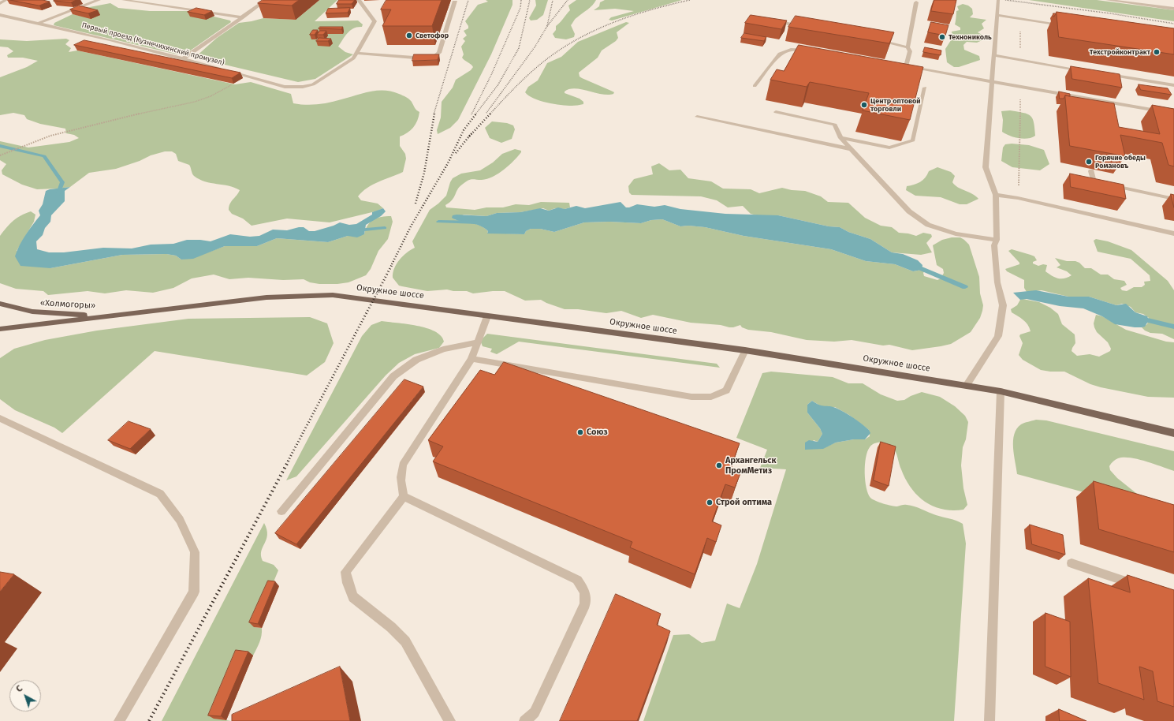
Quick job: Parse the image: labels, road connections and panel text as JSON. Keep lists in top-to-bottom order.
{
  "streets": {
    "main road": ["Окружное шоссе", "«Холмогоры»"],
    "street": ["Первый проезд (Кузнечихинский промузел)"]
  },
  "crossings": [
    ["Окружное шоссе", "«Холмогоры»"]
  ],
  "places": [
    "Светофор",
    "Технониколь",
    "Техстройконтракт",
    "Центр оптовой торговли",
    "Горячие обеды Романовъ",
    "Союз",
    "Архангельск ПромМетиз",
    "Строй оптима"
  ],
  "north": "top left"
}
